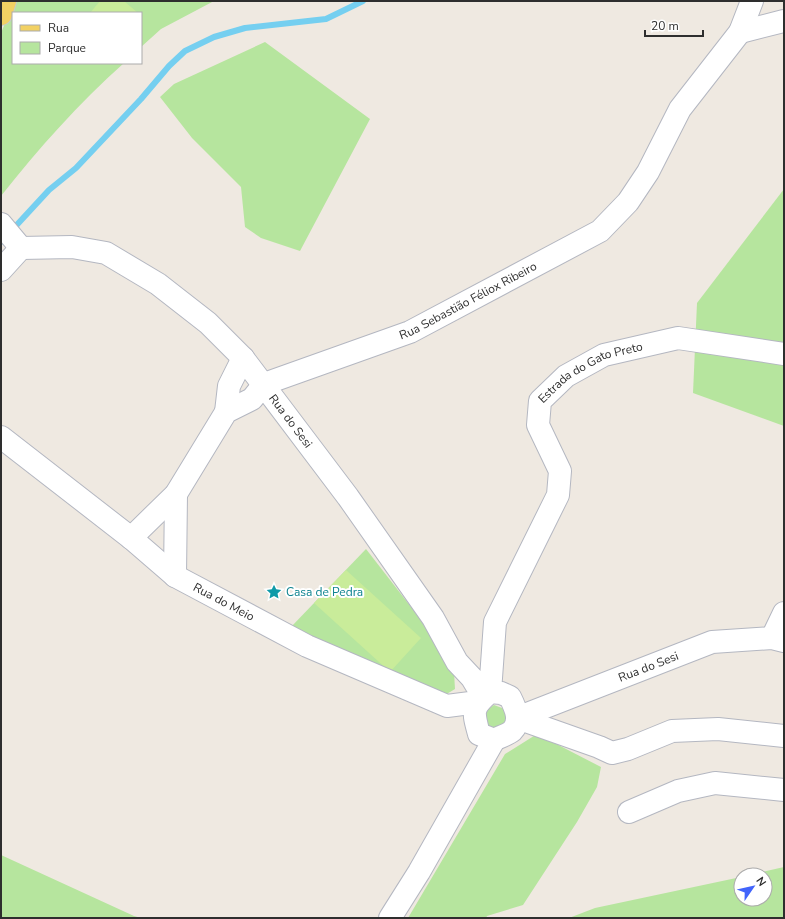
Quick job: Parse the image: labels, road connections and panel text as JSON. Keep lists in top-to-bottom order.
{
  "streets": {
    "street": [
      "Rua Sebastião Féliox Ribeiro",
      "Estrada do Gato Preto",
      "Rua do Sesi",
      "Rua do Meio"
    ]
  },
  "crossings": [
    ["Rua Sebastião Féliox Ribeiro", "Rua do Sesi"],
    ["Estrada do Gato Preto", "Rua do Sesi"],
    ["Estrada do Gato Preto", "Rua do Meio"],
    ["Rua do Sesi", "Rua do Meio"]
  ],
  "places": {
    "place": ["Casa de Pedra"]
  },
  "legend": ["Rua", "Parque"],
  "scale_bar": "20 m",
  "north": "top right"
}
